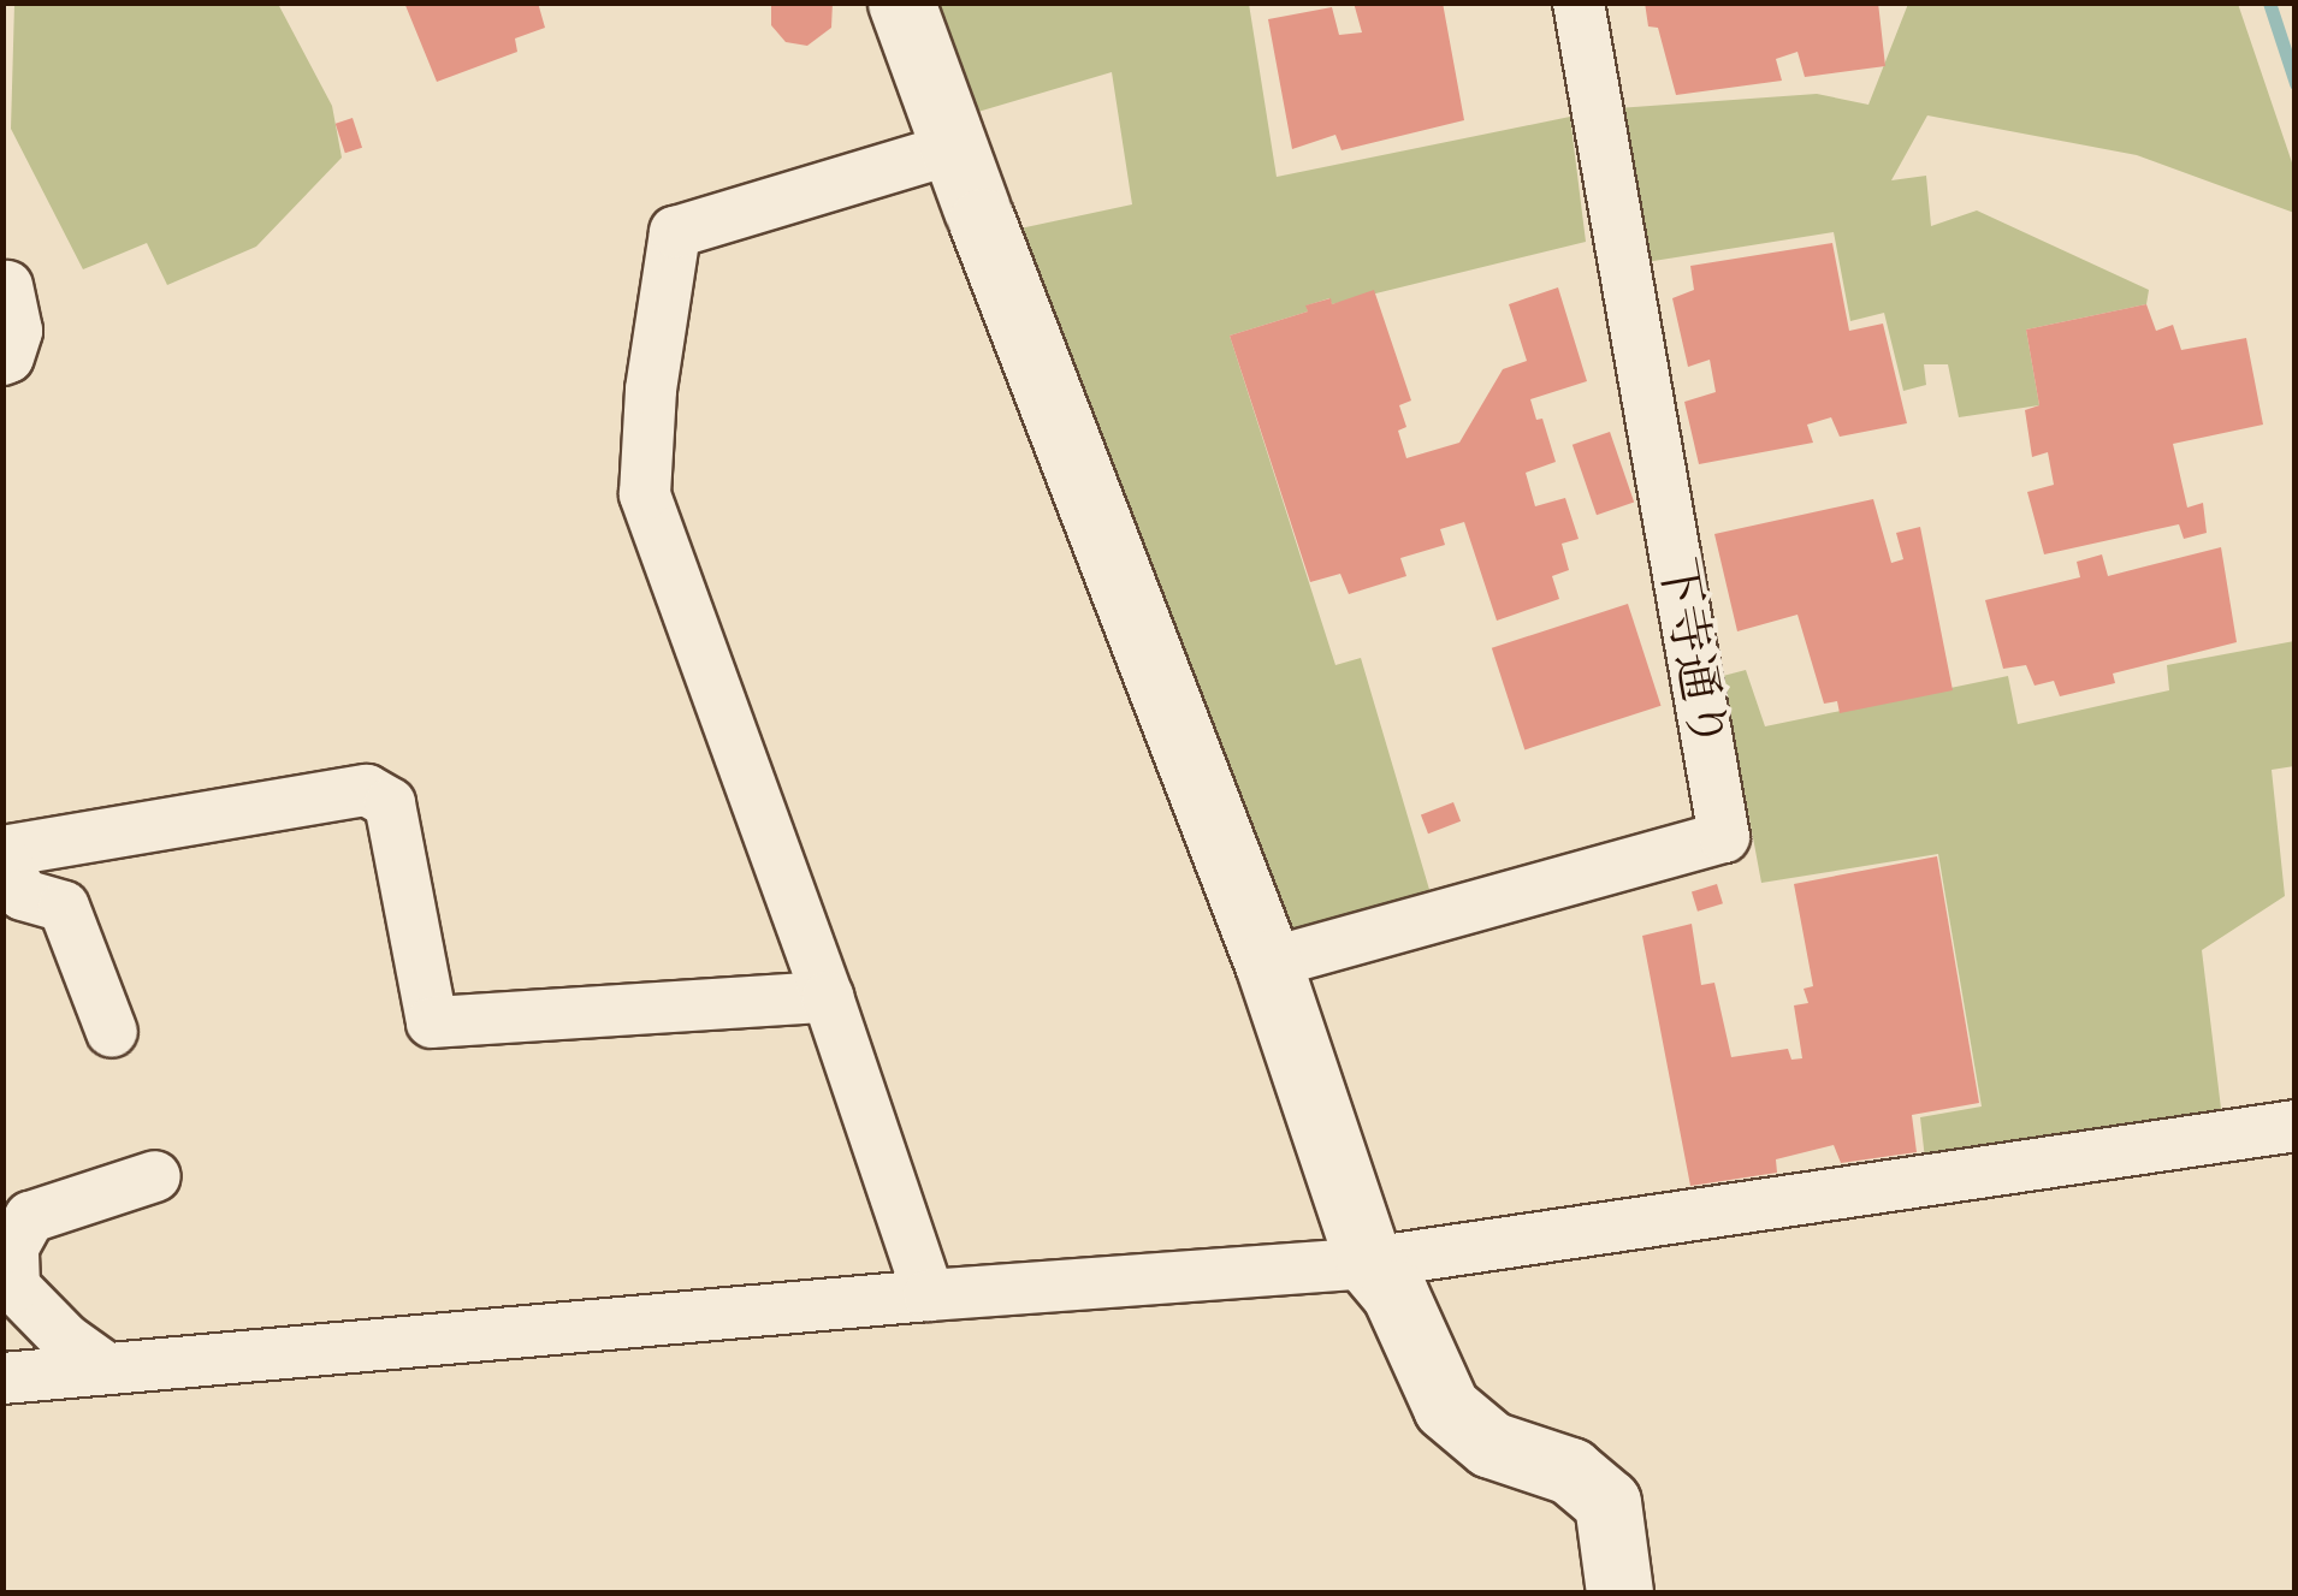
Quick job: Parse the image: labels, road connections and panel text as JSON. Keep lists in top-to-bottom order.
{
  "streets": {
    "street": ["下寺通り"]
  }
}
